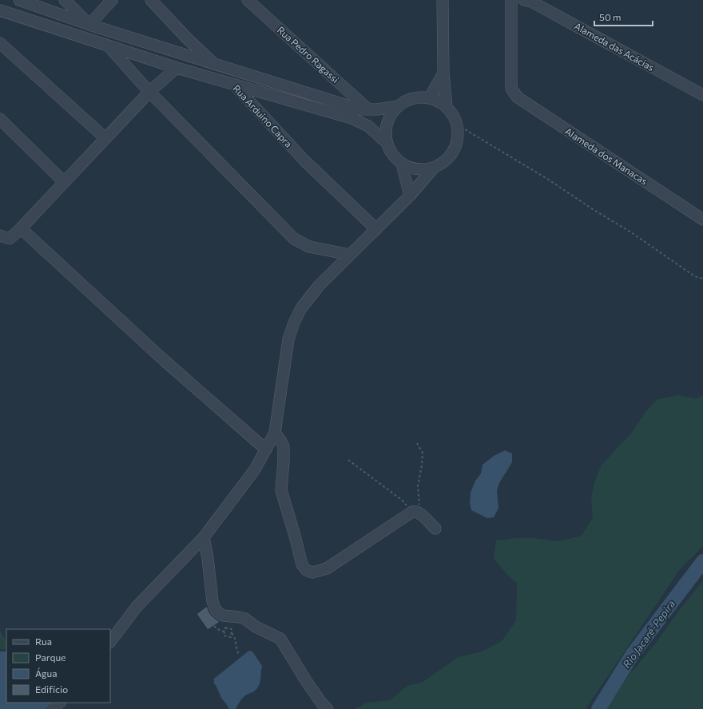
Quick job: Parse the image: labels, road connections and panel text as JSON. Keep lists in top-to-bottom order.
{
  "streets": {
    "street": [
      "Alameda das Acácias",
      "Rua Pedro Ragassi",
      "Rua Arduino Capra",
      "Alameda dos Manacas"
    ]
  },
  "water": ["Rio Jacaré-Pepira"],
  "legend": [
    "Rua",
    "Parque",
    "Água",
    "Edifício"
  ],
  "scale_bar": "50 m"
}
